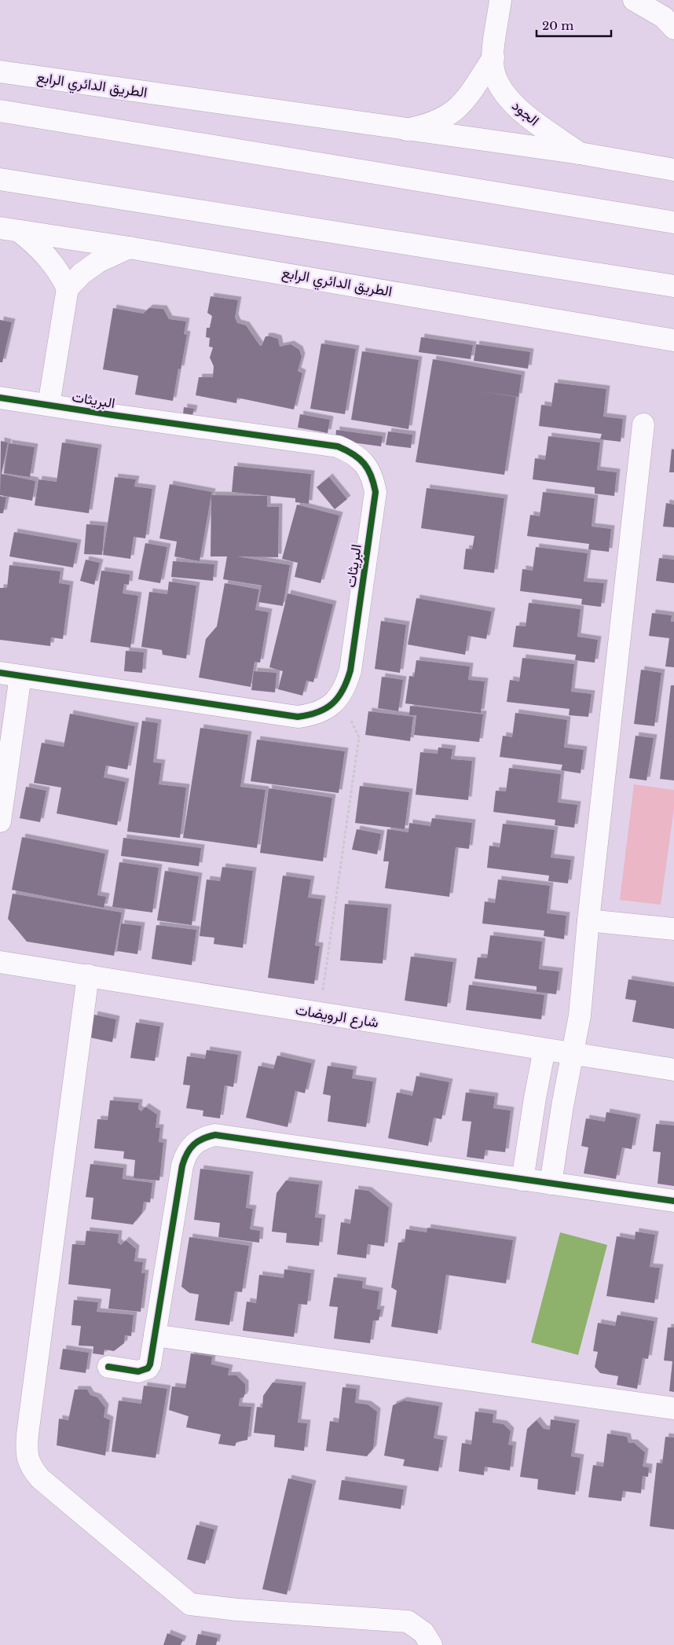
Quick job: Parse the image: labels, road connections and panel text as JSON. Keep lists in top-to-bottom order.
{
  "streets": {
    "main road": [
      "الطريق الدائري الرابع",
      "الجود",
      "البريثات",
      "شارع الرويضات"
    ]
  },
  "crossings": [
    ["الطريق الدائري الرابع", "الجود"]
  ],
  "scale_bar": "20 m"
}
